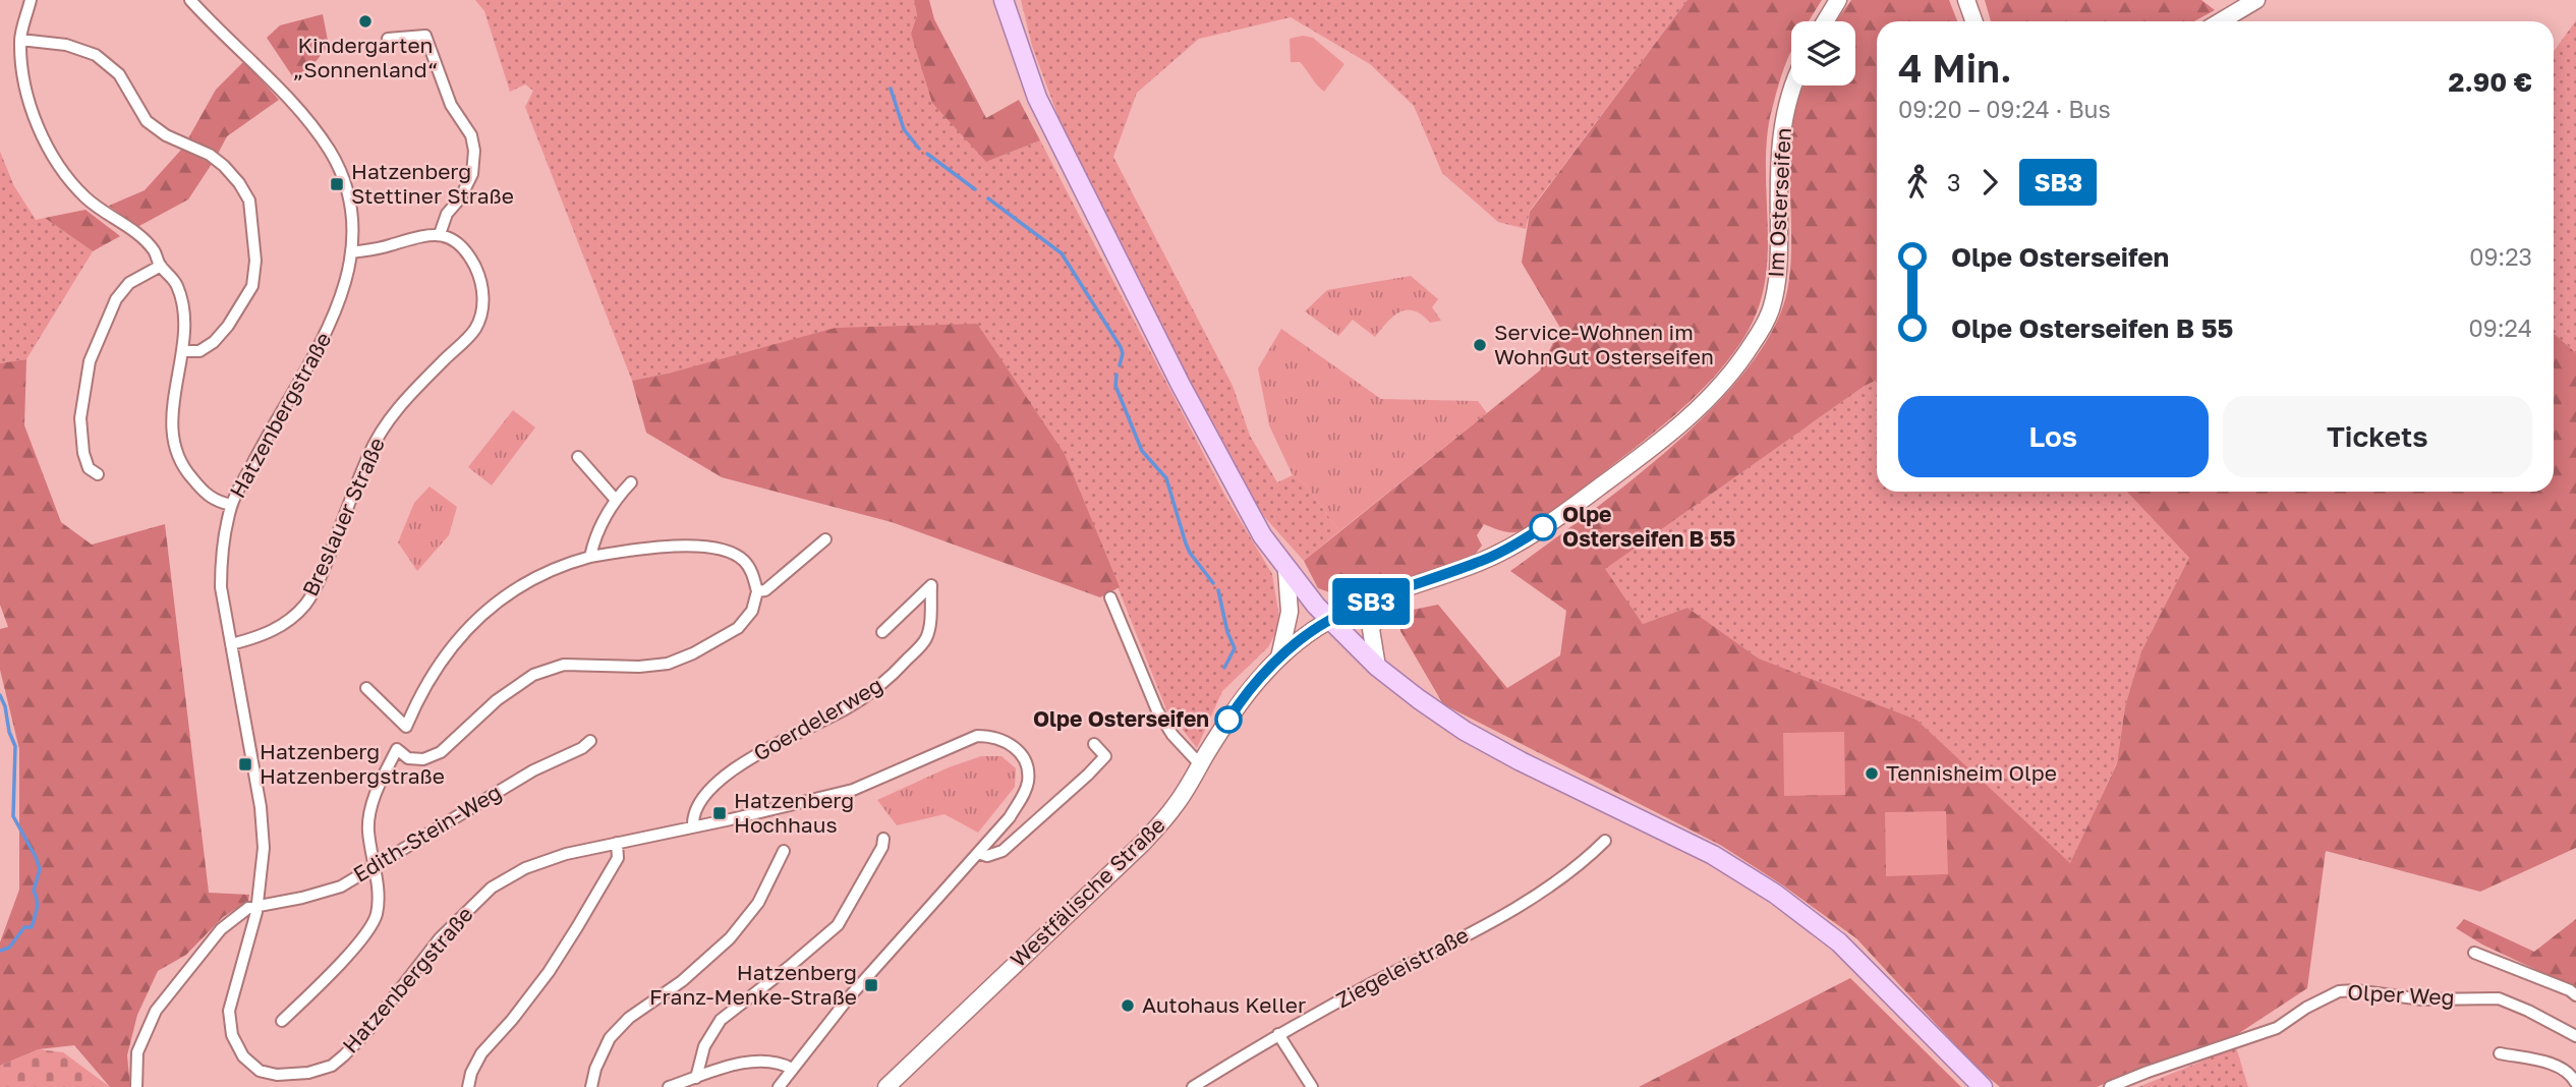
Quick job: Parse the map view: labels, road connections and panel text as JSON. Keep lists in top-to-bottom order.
{
  "streets": {
    "street": [
      "Im Osterseifen",
      "Hatzenbergstraße",
      "Breslauer Straße",
      "Goerdelerweg",
      "Edith-Stein-Weg",
      "Westfälische Straße",
      "Ziegeleistraße",
      "Olper Weg"
    ]
  },
  "crossings": [
    ["Im Osterseifen", "Westfälische Straße"],
    ["Hatzenbergstraße", "Breslauer Straße"],
    ["Hatzenbergstraße", "Goerdelerweg"],
    ["Hatzenbergstraße", "Edith-Stein-Weg"]
  ],
  "places": {
    "other": [
      "Kindergarten „Sonnenland“",
      "Service-Wohnen im WohnGut Osterseifen",
      "Olpe Osterseifen B 55",
      "Olpe Osterseifen",
      "Tennisheim Olpe",
      "Autohaus Keller"
    ],
    "transit": [
      "Hatzenberg Stettiner Straße",
      "Hatzenberg Hatzenbergstraße",
      "Hatzenberg Hochhaus",
      "Hatzenberg Franz-Menke-Straße"
    ]
  },
  "lines": ["bus line SB3"],
  "page": {
    "on_map": "SB3",
    "heading": ["4 Min.", "09:20 – 09:24 · Bus", "2.90 €"],
    "legs": ["3", "SB3"],
    "list": [
      {
        "name": "Olpe Osterseifen",
        "value": "09:23"
      },
      {
        "name": "Olpe Osterseifen B 55",
        "value": "09:24"
      }
    ],
    "buttons": ["Los", "Tickets"]
  }
}
